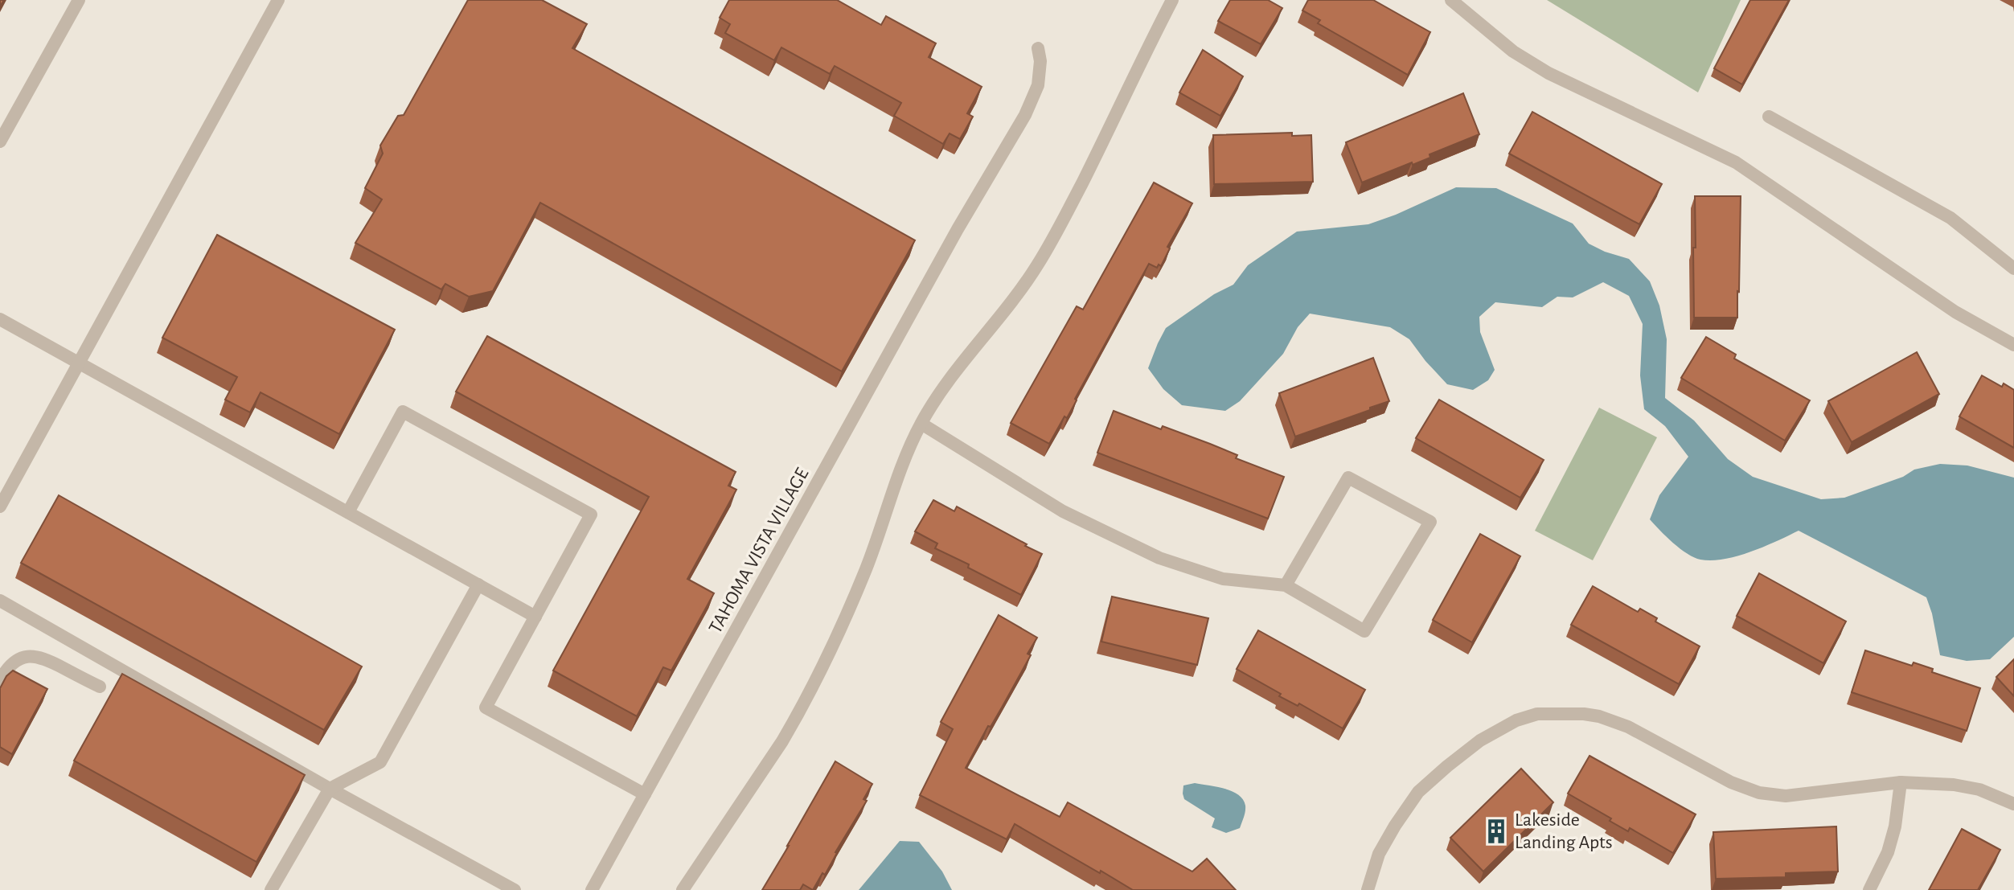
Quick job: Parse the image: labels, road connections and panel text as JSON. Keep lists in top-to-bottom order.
{
  "streets": {
    "lane": ["TAHOMA VISTA VILLAGE"]
  },
  "places": {
    "building": ["Lakeside Landing Apts"]
  }
}
